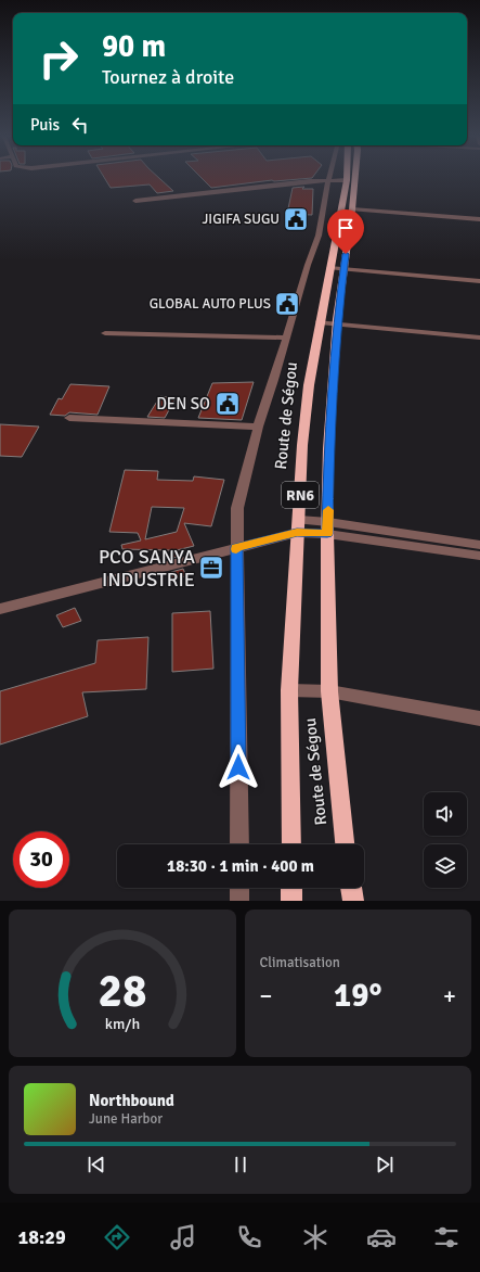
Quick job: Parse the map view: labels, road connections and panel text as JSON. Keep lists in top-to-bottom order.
{
  "streets": {
    "highway": ["Route de Ségou", "RN6"]
  },
  "places": {
    "public building": ["JIGIFA SUGU", "GLOBAL AUTO PLUS", "DEN SO"],
    "office": ["PCO SANYA INDUSTRIE"]
  },
  "page": {
    "turn": ["90 m", "Tournez à droite"],
    "then": "Puis",
    "limit": "30",
    "trip": "18:30 · 1 min · 400 m",
    "tile": "Climatisation",
    "heat": ["−", "19°", "+"],
    "song": ["Northbound", "June Harbor"],
    "tabs": "18:29",
    "gauge": ["28", "km/h"]
  }
}
